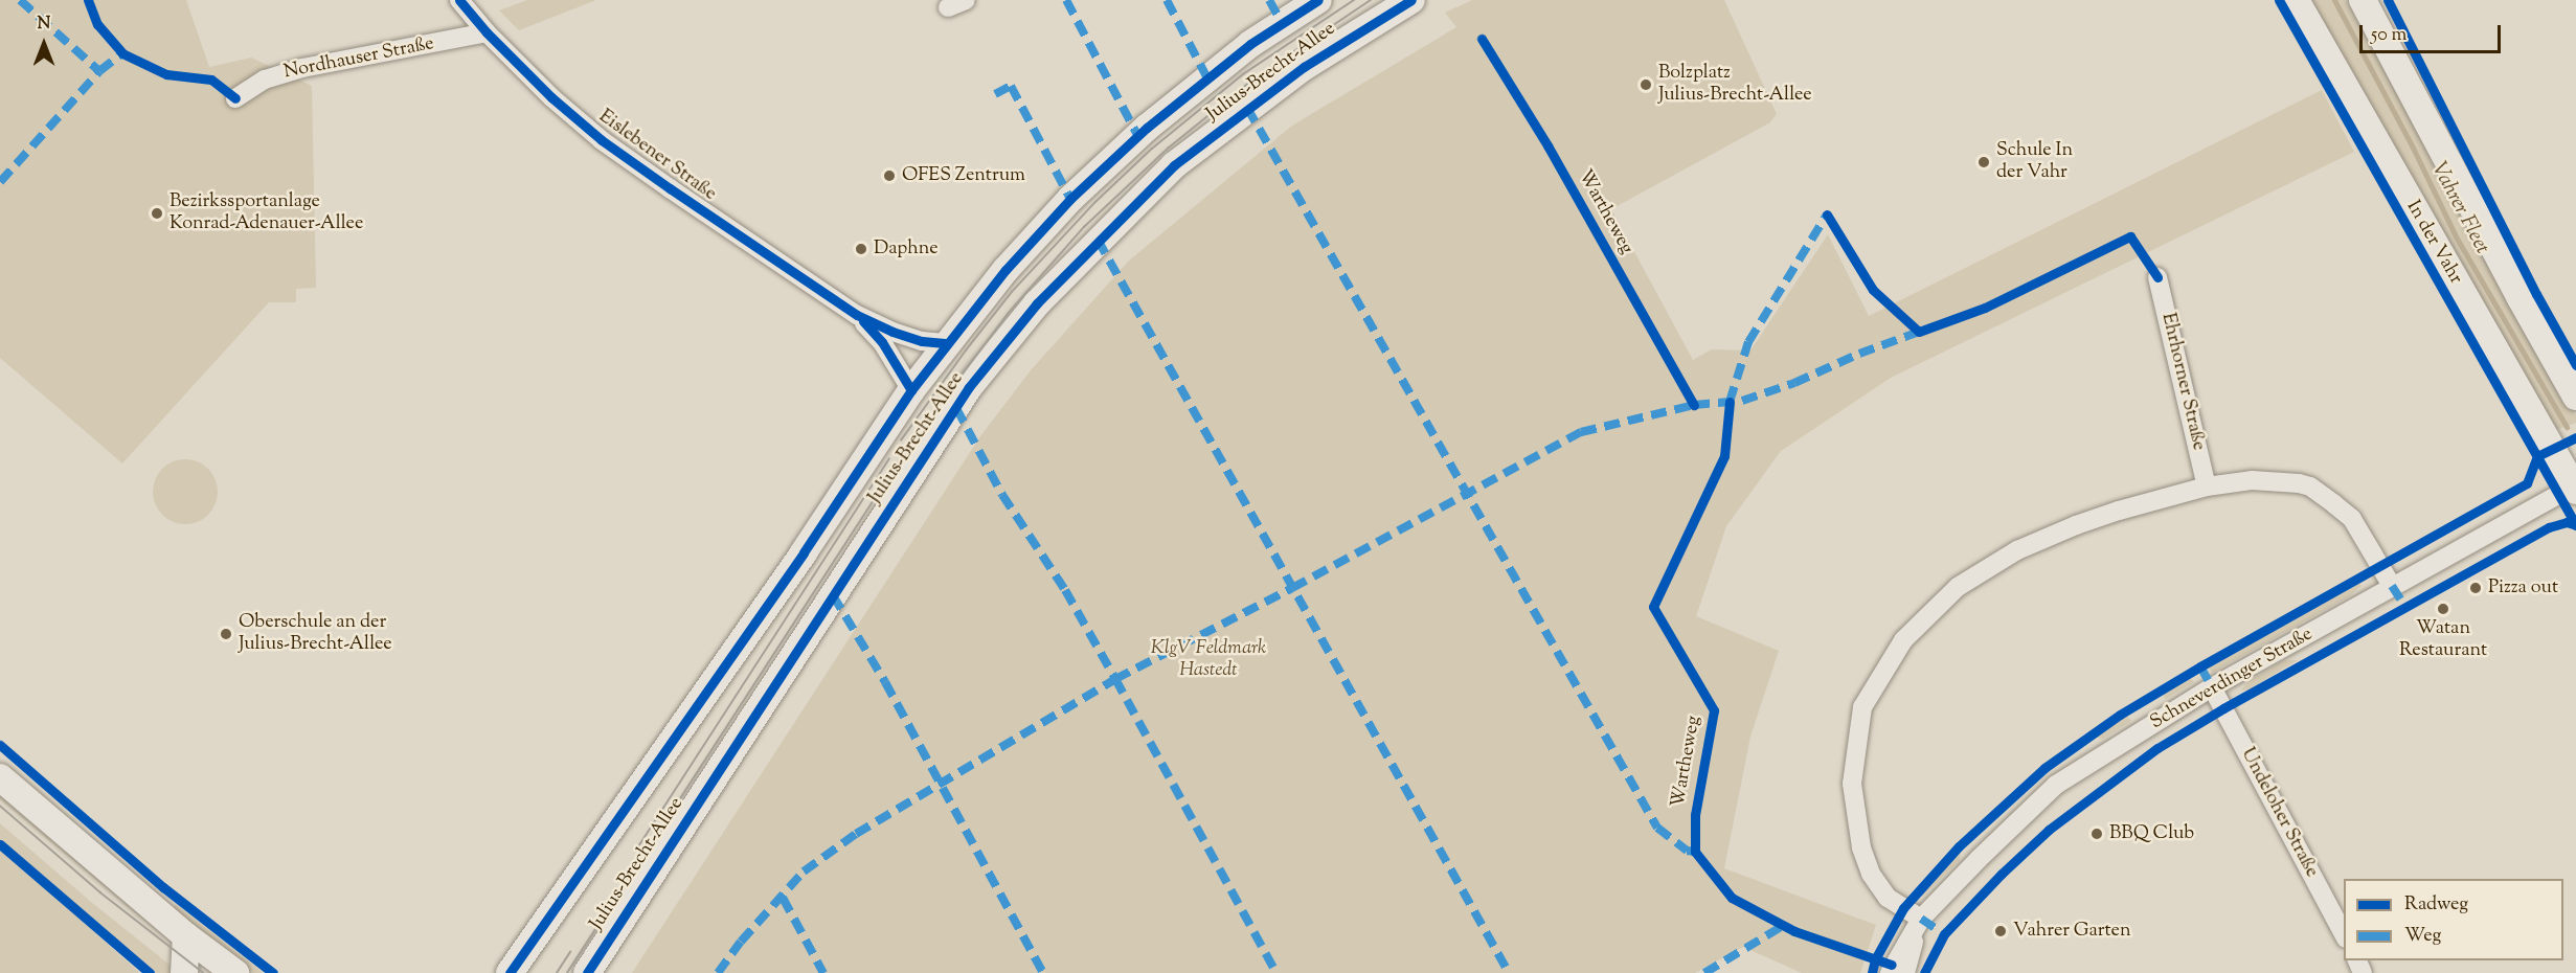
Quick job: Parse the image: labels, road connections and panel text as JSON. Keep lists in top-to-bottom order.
{
  "streets": {
    "main road": ["Julius-Brecht-Allee", "In der Vahr"],
    "street": [
      "Nordhauser Straße",
      "Eislebener Straße",
      "Ehrhorner Straße",
      "Schneverdinger Straße",
      "Undeloher Straße"
    ],
    "cycle path": ["Wartheweg"]
  },
  "crossings": [
    ["Nordhauser Straße", "Eislebener Straße"],
    ["Julius-Brecht-Allee", "Eislebener Straße"],
    ["In der Vahr", "Schneverdinger Straße"],
    ["Schneverdinger Straße", "Undeloher Straße"]
  ],
  "water": ["Vahrer Fleet"],
  "parks": ["KlgV Feldmark Hastedt"],
  "places": [
    "Bolzplatz Julius-Brecht-Allee",
    "Schule In der Vahr",
    "OFES Zentrum",
    "Bezirkssportanlage Konrad-Adenauer-Allee",
    "Daphne",
    "Pizza out",
    "Watan Restaurant",
    "Oberschule an der Julius-Brecht-Allee",
    "BBQ Club",
    "Vahrer Garten"
  ],
  "legend": ["Radweg", "Weg"],
  "scale_bar": "50 m",
  "north": "top"
}
